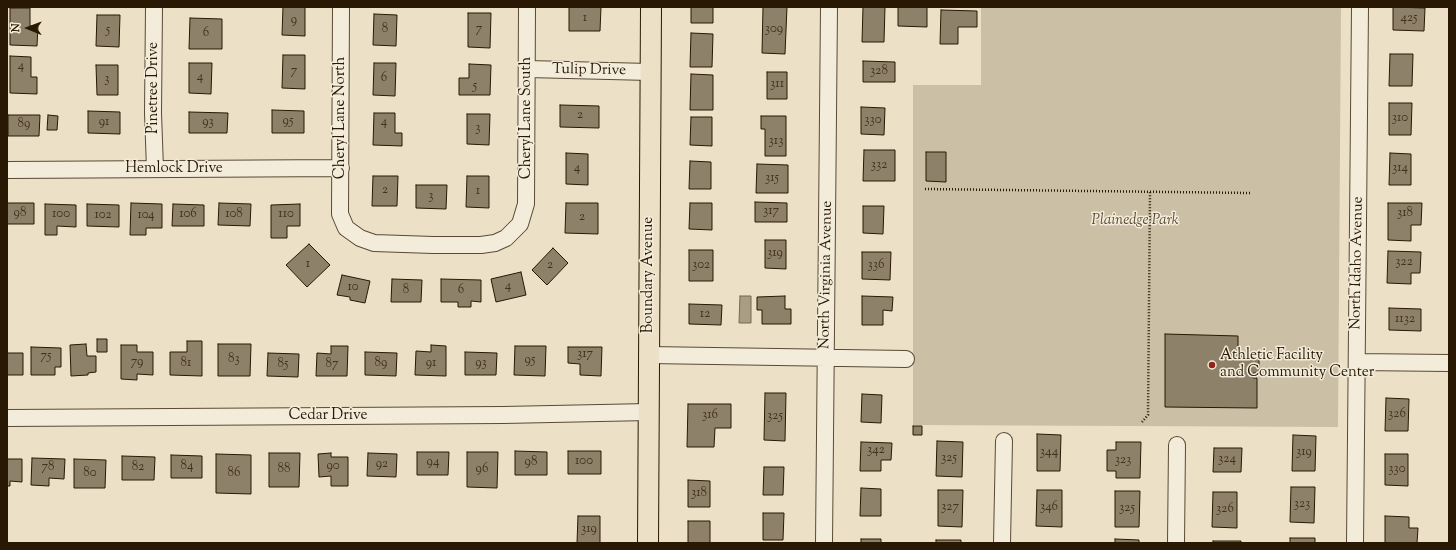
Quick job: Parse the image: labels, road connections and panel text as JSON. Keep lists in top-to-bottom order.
{
  "streets": {
    "main road": ["Boundary Avenue"],
    "street": [
      "Tulip Drive",
      "Pinetree Drive",
      "Cheryl Lane North",
      "Cheryl Lane South",
      "Hemlock Drive",
      "North Idaho Avenue",
      "North Virginia Avenue",
      "Cedar Drive"
    ]
  },
  "crossings": [
    ["Tulip Drive", "Cheryl Lane South"],
    ["Tulip Drive", "Boundary Avenue"],
    ["Pinetree Drive", "Hemlock Drive"],
    ["Cheryl Lane North", "Cheryl Lane South"],
    ["Cheryl Lane North", "Hemlock Drive"],
    ["Boundary Avenue", "Cedar Drive"]
  ],
  "parks": ["Plainedge Park"],
  "places": ["Athletic Facility and Community Center"],
  "house_numbers": [
    "1",
    "425",
    "9",
    "8",
    "7",
    "309",
    "5",
    "6",
    "4",
    "7",
    "328",
    "4",
    "6",
    "3",
    "311",
    "5",
    "2",
    "310",
    "330",
    "95",
    "91",
    "93",
    "4",
    "89",
    "3",
    "313",
    "332",
    "4",
    "314",
    "315",
    "2",
    "1",
    "3",
    "317",
    "98",
    "318",
    "100",
    "106",
    "108",
    "110",
    "102",
    "104",
    "2",
    "319",
    "322",
    "1",
    "2",
    "302",
    "336",
    "4",
    "10",
    "8",
    "6",
    "12",
    "1132",
    "317",
    "75",
    "83",
    "95",
    "79",
    "81",
    "89",
    "91",
    "93",
    "85",
    "87",
    "326",
    "316",
    "325",
    "342",
    "344",
    "319",
    "325",
    "324",
    "323",
    "100",
    "94",
    "98",
    "92",
    "84",
    "90",
    "78",
    "82",
    "88",
    "96",
    "330",
    "80",
    "86",
    "318",
    "323",
    "327",
    "346",
    "325",
    "326",
    "319"
  ],
  "north": "left"
}
